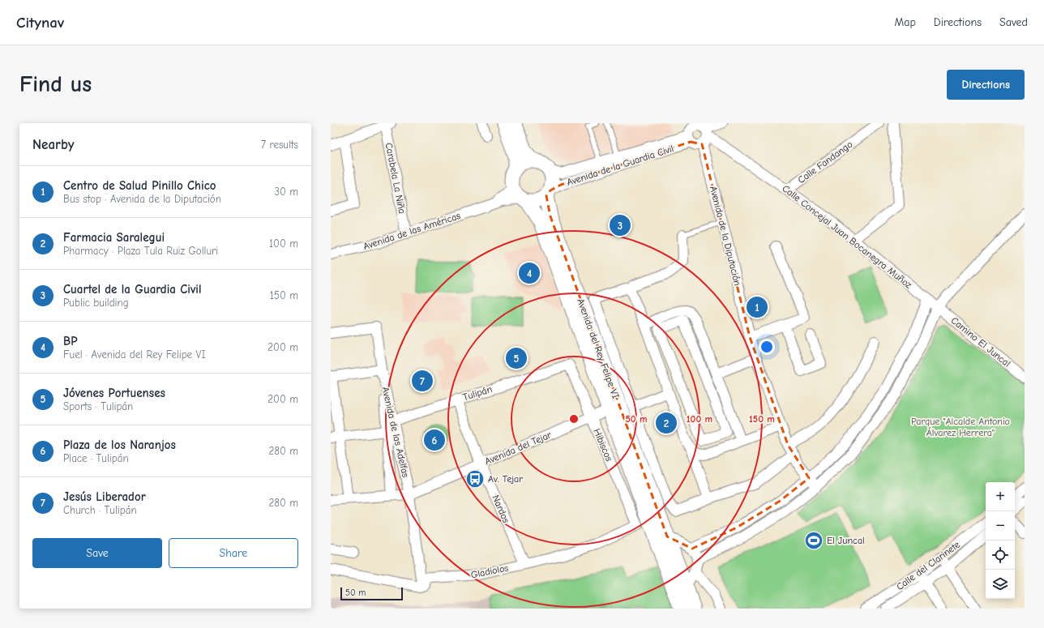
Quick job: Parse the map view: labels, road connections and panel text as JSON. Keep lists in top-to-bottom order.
{
  "streets": {
    "main road": ["Avenida del Rey Felipe VI"],
    "street": [
      "Calle Fandango",
      "Avenida de la Guardia Civil",
      "Carabela La Niña",
      "Avenida de las Américas",
      "Avenida de la Diputación",
      "Calle Concejal Juan Bocanegra Muñoz",
      "Camino El Juncal",
      "Tulipán",
      "Avenida de las Adelfas",
      "Hibiscos",
      "Avenida del Tejar",
      "Nardos",
      "Calle del Clarinete",
      "Gladiolos"
    ]
  },
  "crossings": [
    ["Calle Fandango", "Calle Concejal Juan Bocanegra Muñoz"],
    ["Avenida de la Guardia Civil", "Avenida de las Américas"],
    ["Avenida de la Guardia Civil", "Avenida del Rey Felipe VI"],
    ["Carabela La Niña", "Avenida de las Américas"],
    ["Avenida de las Américas", "Avenida del Rey Felipe VI"],
    ["Calle Concejal Juan Bocanegra Muñoz", "Camino El Juncal"],
    ["Avenida del Rey Felipe VI", "Avenida del Tejar"],
    ["Tulipán", "Avenida de las Adelfas"],
    ["Tulipán", "Hibiscos"],
    ["Tulipán", "Nardos"],
    ["Avenida de las Adelfas", "Avenida del Tejar"],
    ["Hibiscos", "Avenida del Tejar"],
    ["Hibiscos", "Gladiolos"],
    ["Avenida del Tejar", "Nardos"],
    ["Nardos", "Gladiolos"]
  ],
  "parks": ["Parque \"Alcalde Antonio Álvarez Herrera\""],
  "places": {
    "bus stop": ["Av. Tejar"],
    "sports": ["El Juncal"]
  },
  "scale_bar": "50 m",
  "page": {
    "header": "Citynav",
    "nav": ["Map", "Directions", "Saved"],
    "buttons": [
      "Directions",
      ["Save", "Share"]
    ],
    "title": "Find us",
    "heading": ["Nearby", "7 results"],
    "list": [
      {
        "mark": "1",
        "name": "Centro de Salud Pinillo Chico",
        "note": "Bus stop · Avenida de la Diputación",
        "value": "30 m"
      },
      {
        "mark": "2",
        "name": "Farmacia Saralegui",
        "note": "Pharmacy · Plaza Tula Ruiz Golluri",
        "value": "100 m"
      },
      {
        "mark": "3",
        "name": "Cuartel de la Guardia Civil",
        "note": "Public building",
        "value": "150 m"
      },
      {
        "mark": "4",
        "name": "BP",
        "note": "Fuel · Avenida del Rey Felipe VI",
        "value": "200 m"
      },
      {
        "mark": "5",
        "name": "Jóvenes Portuenses",
        "note": "Sports · Tulipán",
        "value": "200 m"
      },
      {
        "mark": "6",
        "name": "Plaza de los Naranjos",
        "note": "Place · Tulipán",
        "value": "280 m"
      },
      {
        "mark": "7",
        "name": "Jesús Liberador",
        "note": "Church · Tulipán",
        "value": "280 m"
      }
    ],
    "pins": [
      "3",
      "4",
      "1",
      "5",
      "7",
      "2",
      "6"
    ],
    "map_buttons": ["+", "−"],
    "scale": "50 m"
  },
  "rings": ["50 m", "100 m", "150 m"]
}
